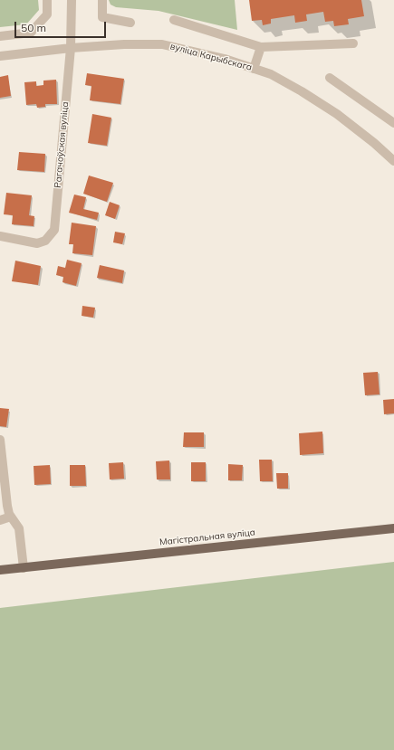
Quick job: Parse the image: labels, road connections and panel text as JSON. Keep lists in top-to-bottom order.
{
  "streets": {
    "main road": ["Магістральная вуліца"],
    "street": ["вуліца Карыбскага", "Рагачоўская вуліца"]
  },
  "crossings": [
    ["вуліца Карыбскага", "Рагачоўская вуліца"]
  ],
  "scale_bar": "50 m"
}
